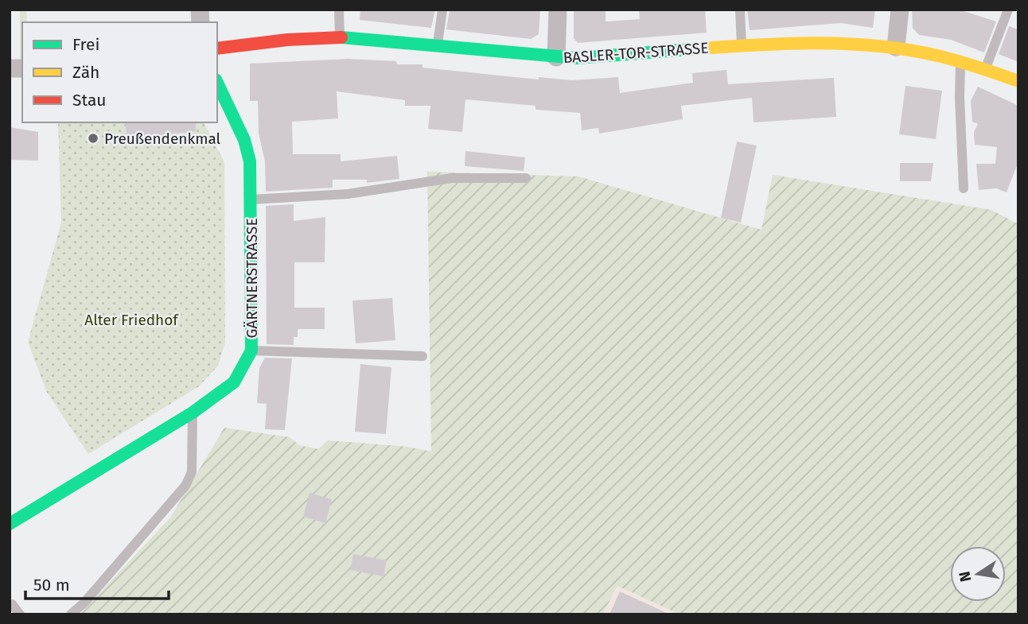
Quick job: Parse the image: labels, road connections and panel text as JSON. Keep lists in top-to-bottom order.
{
  "streets": {
    "street": ["BASLER-TOR-STRASSE", "GÄRTNERSTRASSE"]
  },
  "parks": ["Alter Friedhof"],
  "places": ["Preußendenkmal"],
  "legend": ["Frei", "Zäh", "Stau"],
  "scale_bar": "50 m",
  "north": "left"
}
